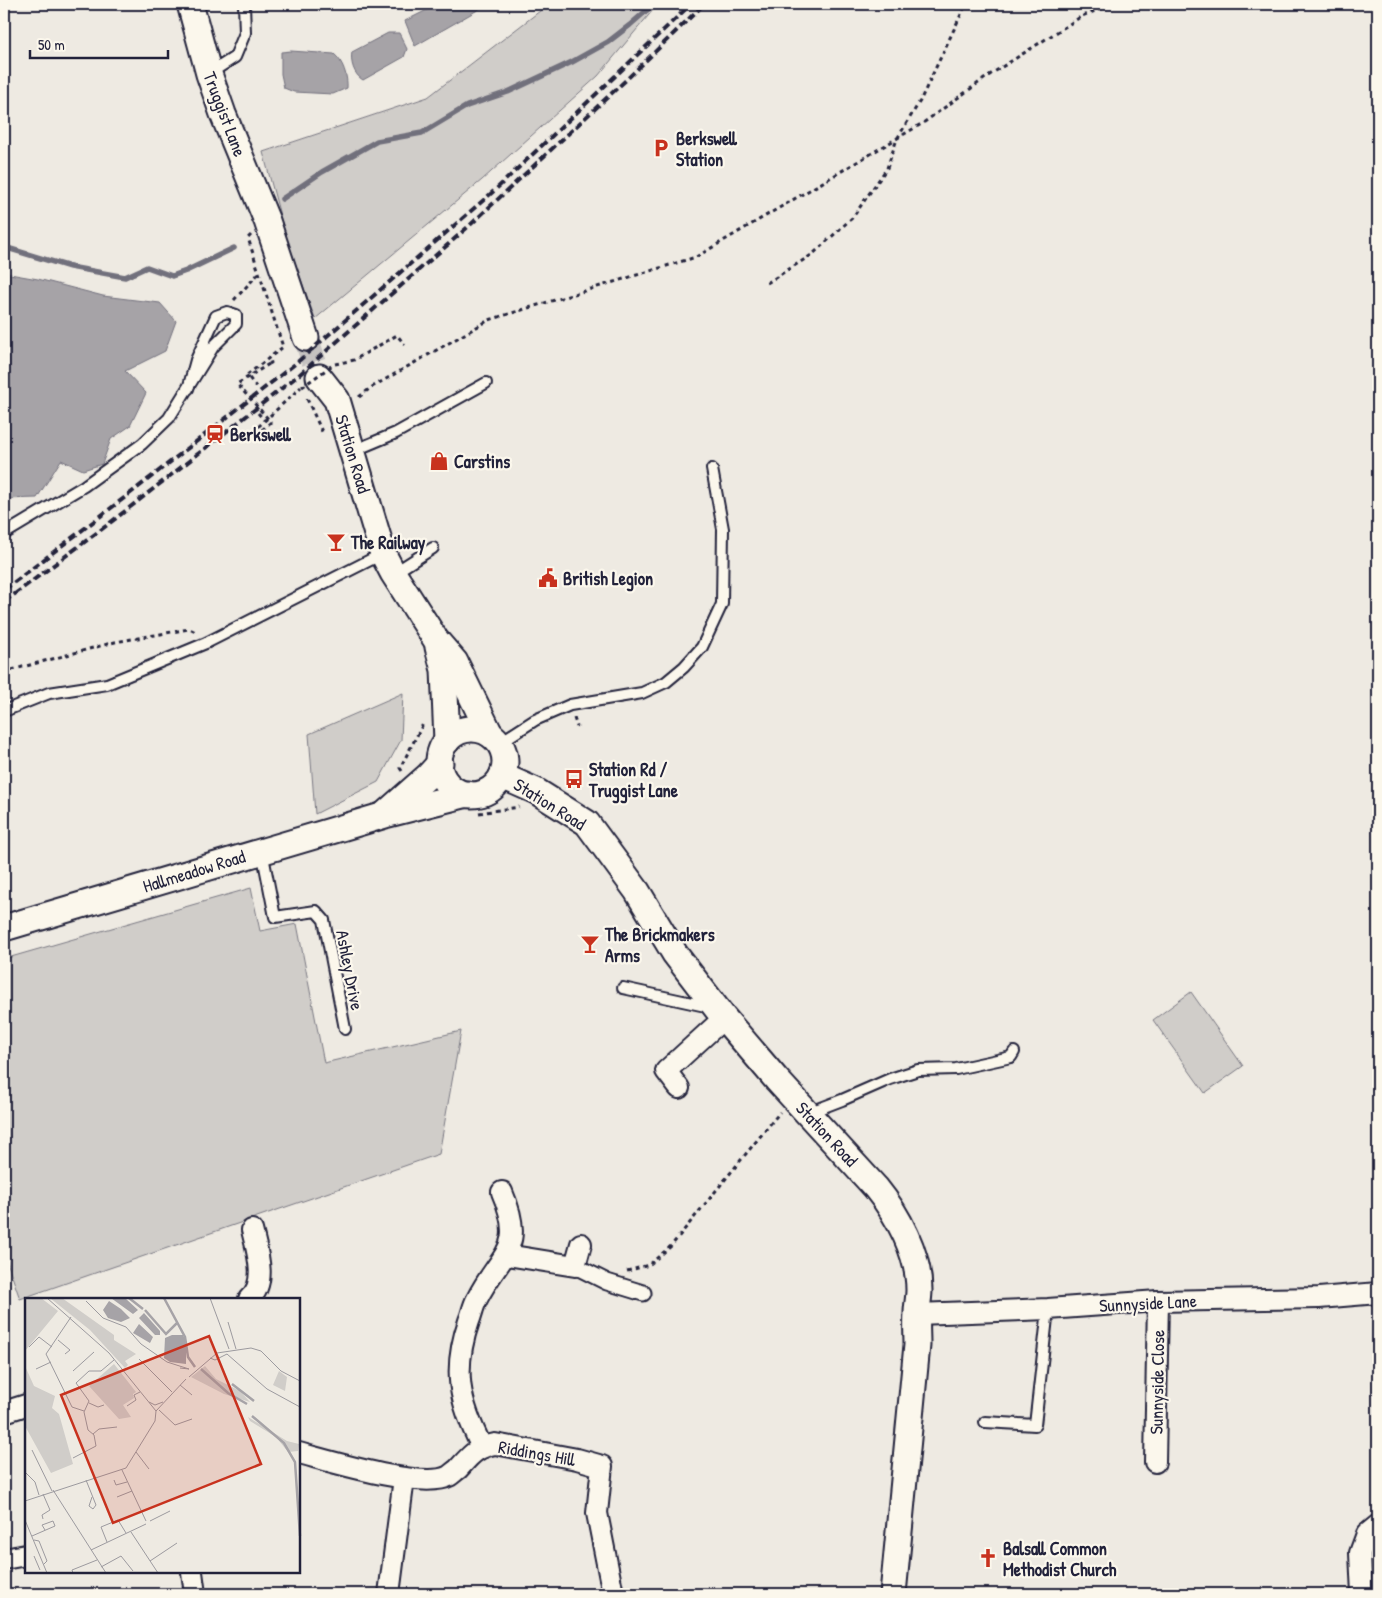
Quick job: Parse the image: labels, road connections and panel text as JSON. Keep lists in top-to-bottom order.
{
  "streets": {
    "street": [
      "Truggist Lane",
      "Station Road",
      "Hallmeadow Road",
      "Sunnyside Lane",
      "Sunnyside Close",
      "Riddings Hill"
    ],
    "lane": ["Ashley Drive"]
  },
  "crossings": [
    ["Station Road", "Hallmeadow Road"],
    ["Station Road", "Sunnyside Lane"],
    ["Hallmeadow Road", "Ashley Drive"],
    ["Sunnyside Lane", "Sunnyside Close"]
  ],
  "places": {
    "parking": ["Berkswell Station"],
    "station": ["Berkswell"],
    "shop": ["Carstins"],
    "bar": ["The Railway", "The Brickmakers Arms"],
    "public building": ["British Legion"],
    "bus stop": ["Station Rd / Truggist Lane"],
    "church": ["Balsall Common Methodist Church"]
  },
  "scale_bar": "50 m"
}
